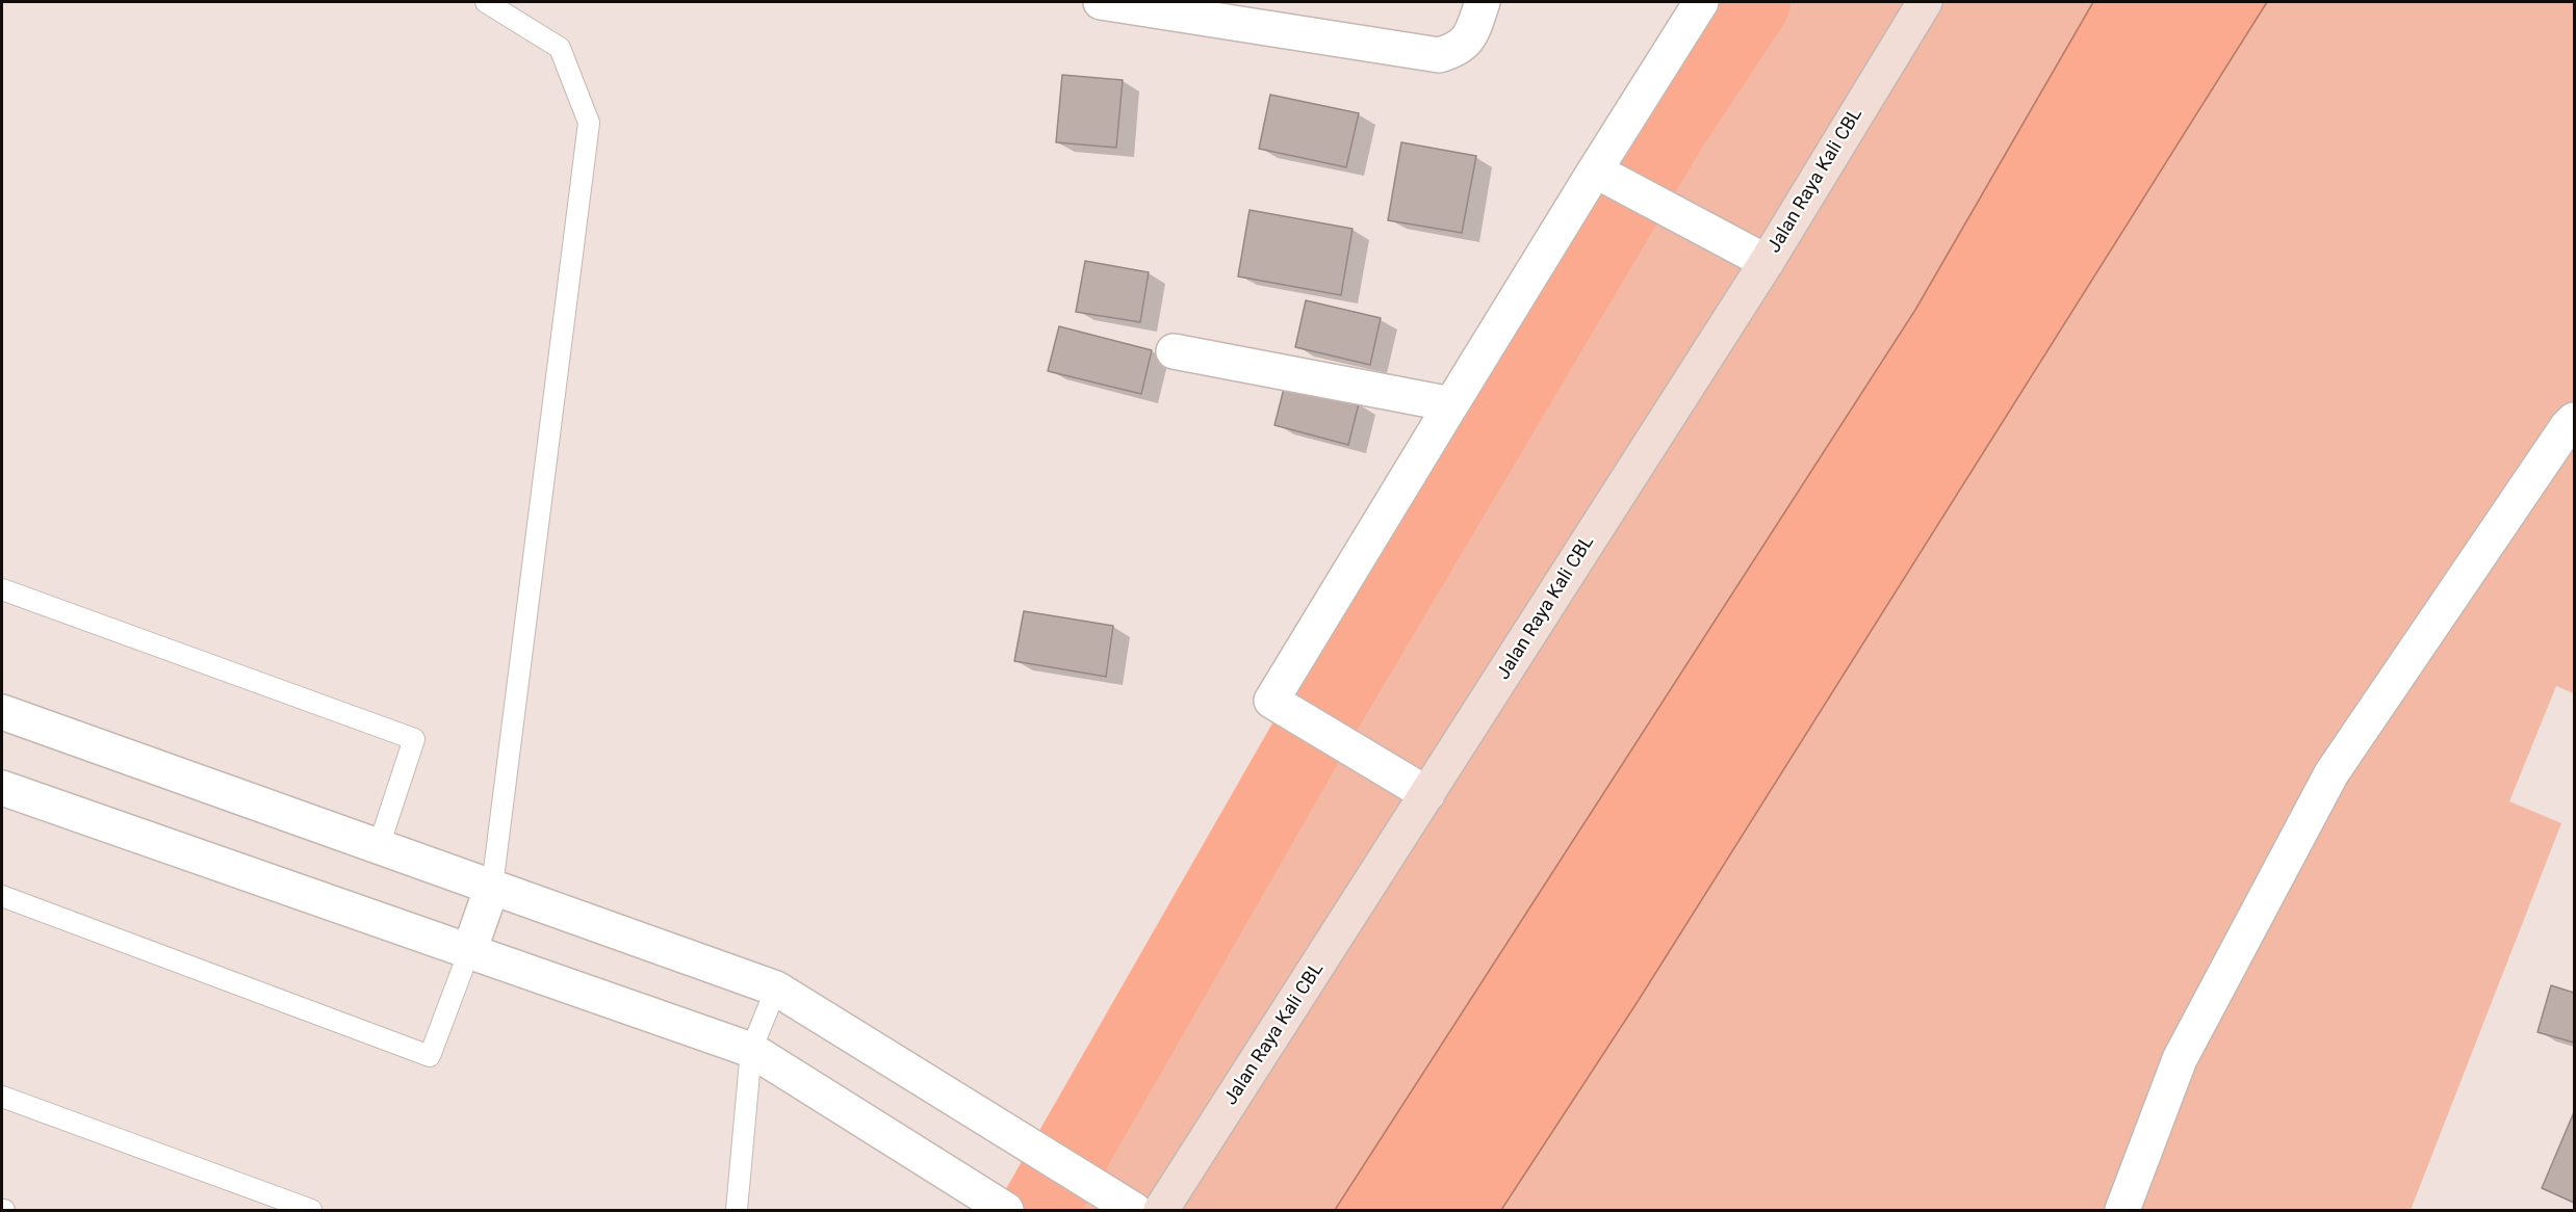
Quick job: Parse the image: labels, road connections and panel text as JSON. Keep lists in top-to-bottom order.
{
  "streets": {
    "main road": ["Jalan Raya Kali CBL"]
  }
}
